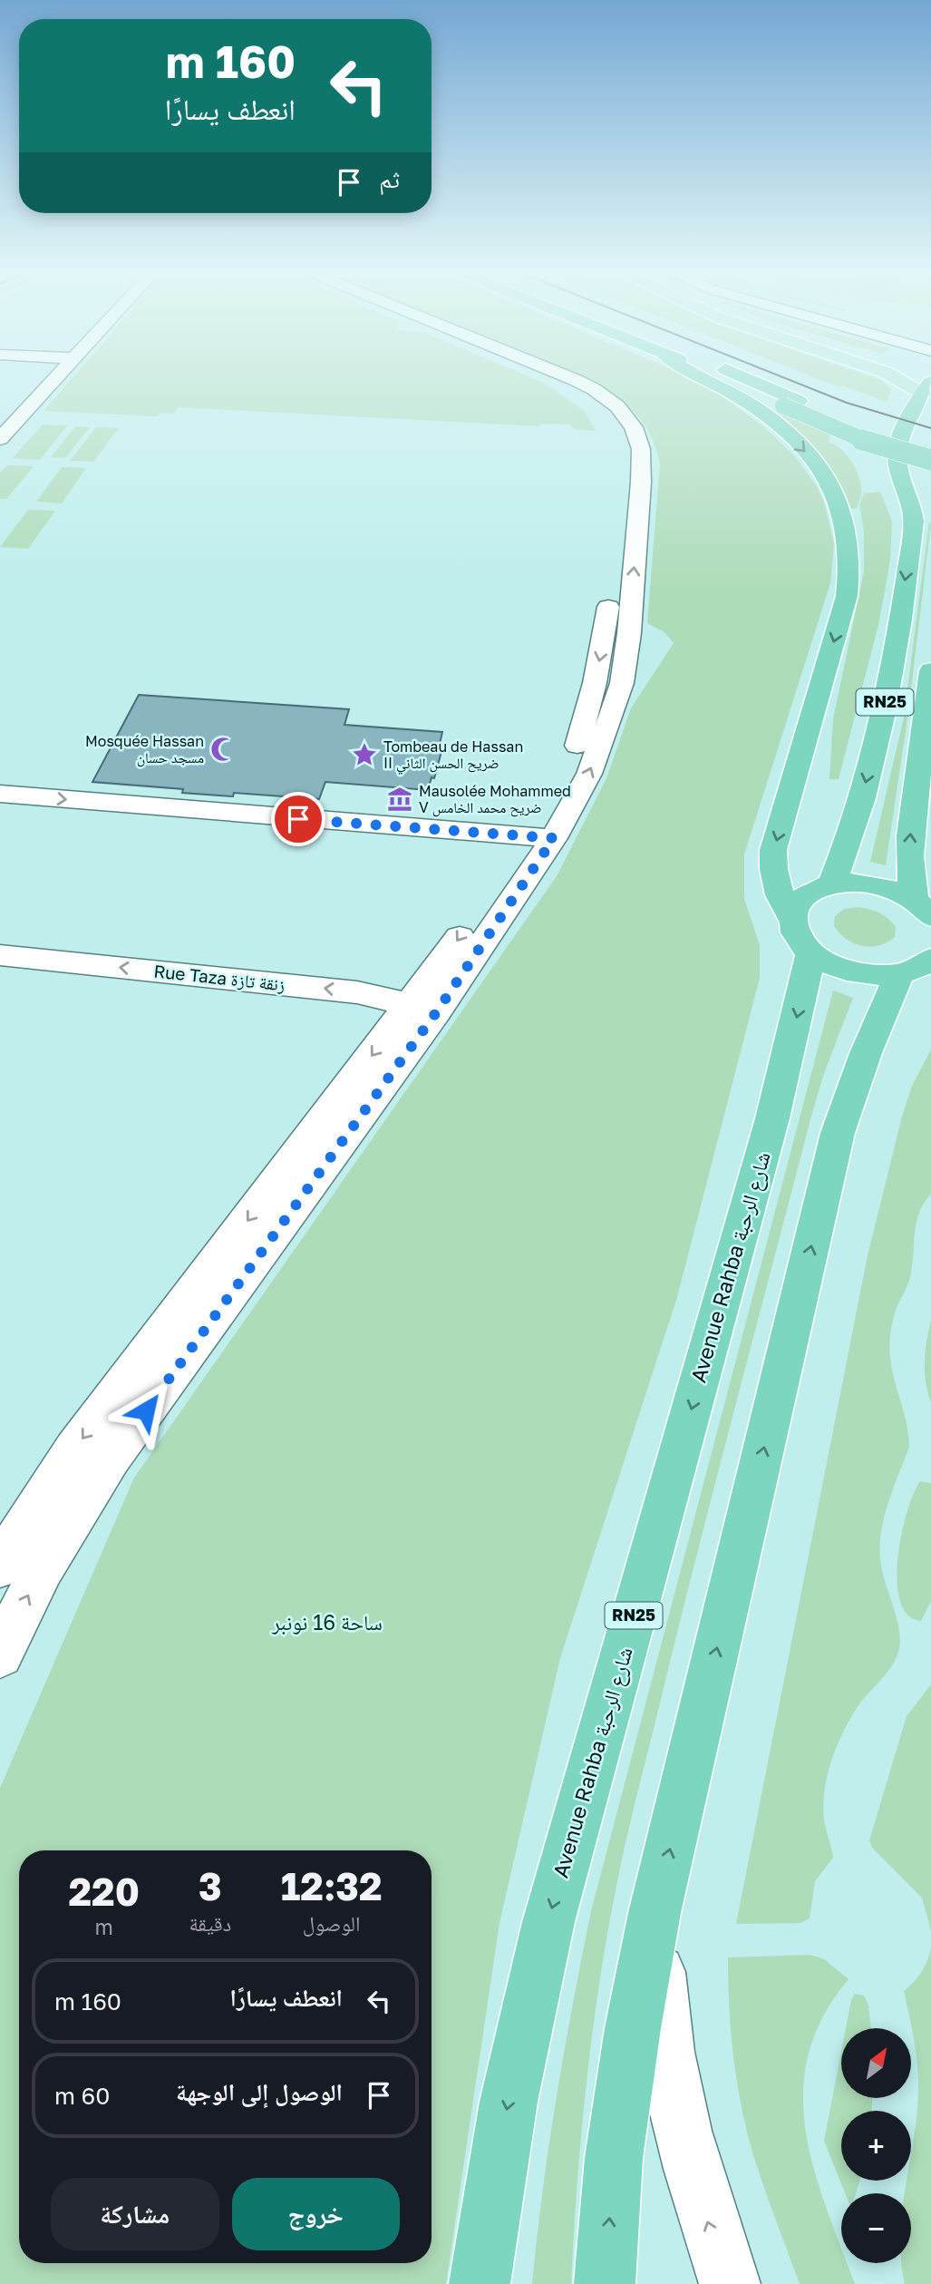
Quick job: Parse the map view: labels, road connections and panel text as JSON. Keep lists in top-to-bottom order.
{
  "streets": {
    "highway": ["RN25", "Avenue Rahba شارع الرحبة"],
    "street": ["Rue Taza زنقة تازة"]
  },
  "crossings": [
    ["RN25", "Avenue Rahba شارع الرحبة"]
  ],
  "parks": ["ساحة 16 نونبر"],
  "places": {
    "mosque": ["Mosquée Hassan مسجد حسان"],
    "place": ["Tombeau de Hassan II ضريح الحسن الثاني"],
    "museum": ["Mausolée Mohammed V ضريح محمد الخامس"]
  },
  "north": "top right",
  "page": {
    "turn": ["160 m", "انعطف يسارًا"],
    "then": "ثم",
    "eta": [
      "12:32",
      "الوصول",
      "3",
      "دقيقة",
      "220",
      "m"
    ],
    "list": [
      {
        "name": "انعطف يسارًا",
        "value": "160 m"
      },
      {
        "name": "الوصول إلى الوجهة",
        "value": "60 m"
      }
    ],
    "map_buttons": ["+", "−"],
    "buttons": ["خروج", "مشاركة"]
  }
}
